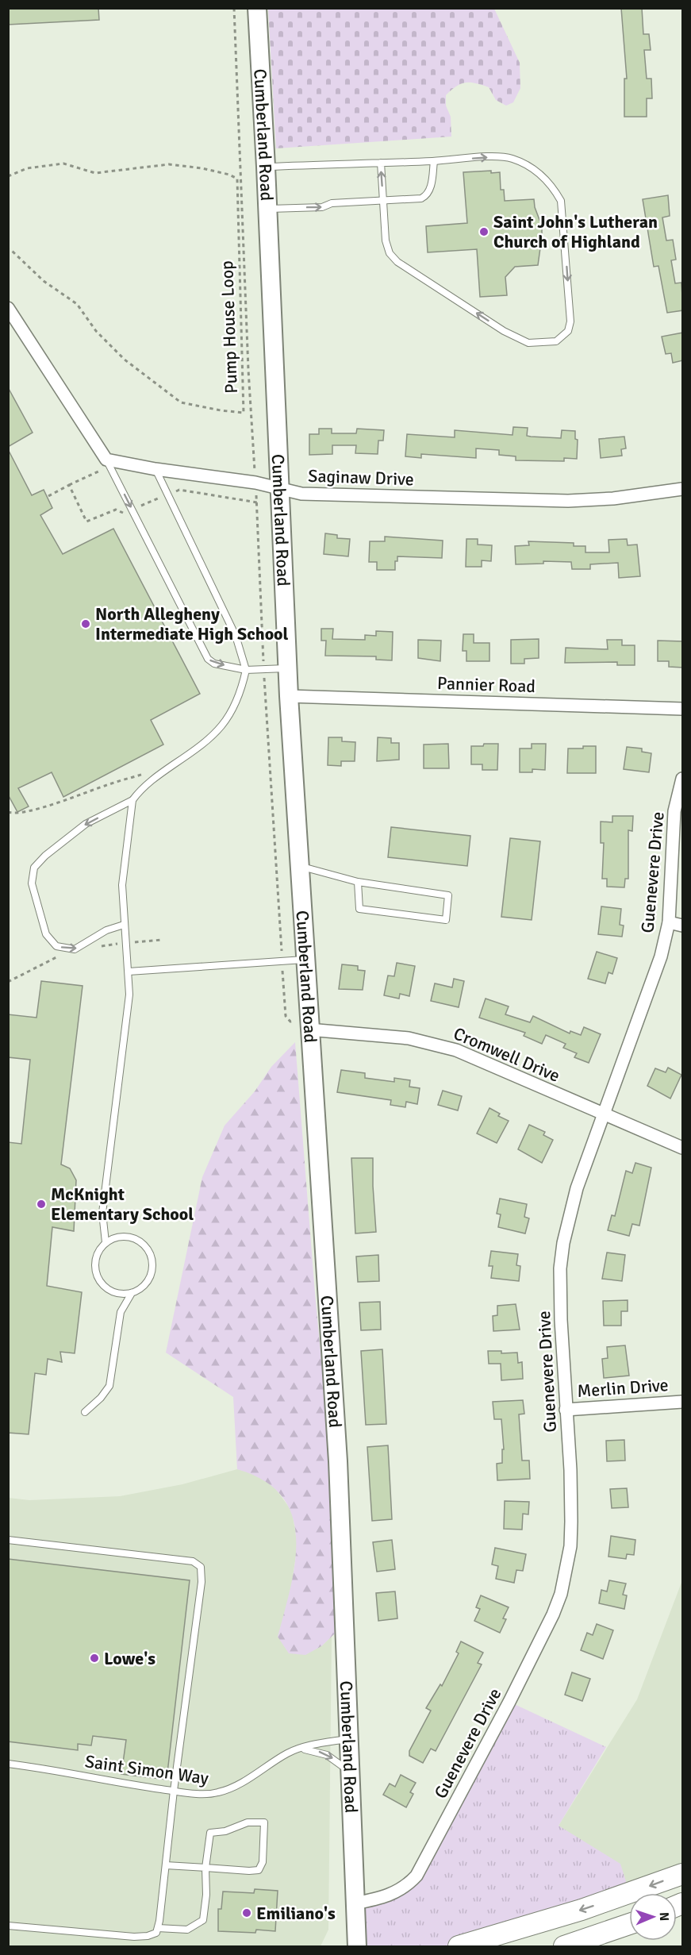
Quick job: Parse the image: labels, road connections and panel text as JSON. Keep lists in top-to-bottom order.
{
  "streets": {
    "main road": ["Cumberland Road"],
    "street": [
      "Saginaw Drive",
      "Pannier Road",
      "Guenevere Drive",
      "Cromwell Drive",
      "Merlin Drive"
    ],
    "lane": ["Saint Simon Way"],
    "path": ["Pump House Loop"]
  },
  "crossings": [
    ["Cumberland Road", "Saginaw Drive"],
    ["Cumberland Road", "Pannier Road"],
    ["Cumberland Road", "Guenevere Drive"],
    ["Cumberland Road", "Cromwell Drive"],
    ["Cumberland Road", "Saint Simon Way"],
    ["Guenevere Drive", "Cromwell Drive"],
    ["Guenevere Drive", "Merlin Drive"]
  ],
  "places": [
    "Saint John's Lutheran Church of Highland",
    "North Allegheny Intermediate High School",
    "McKnight Elementary School",
    "Lowe's",
    "Emiliano's"
  ],
  "north": "right"
}
